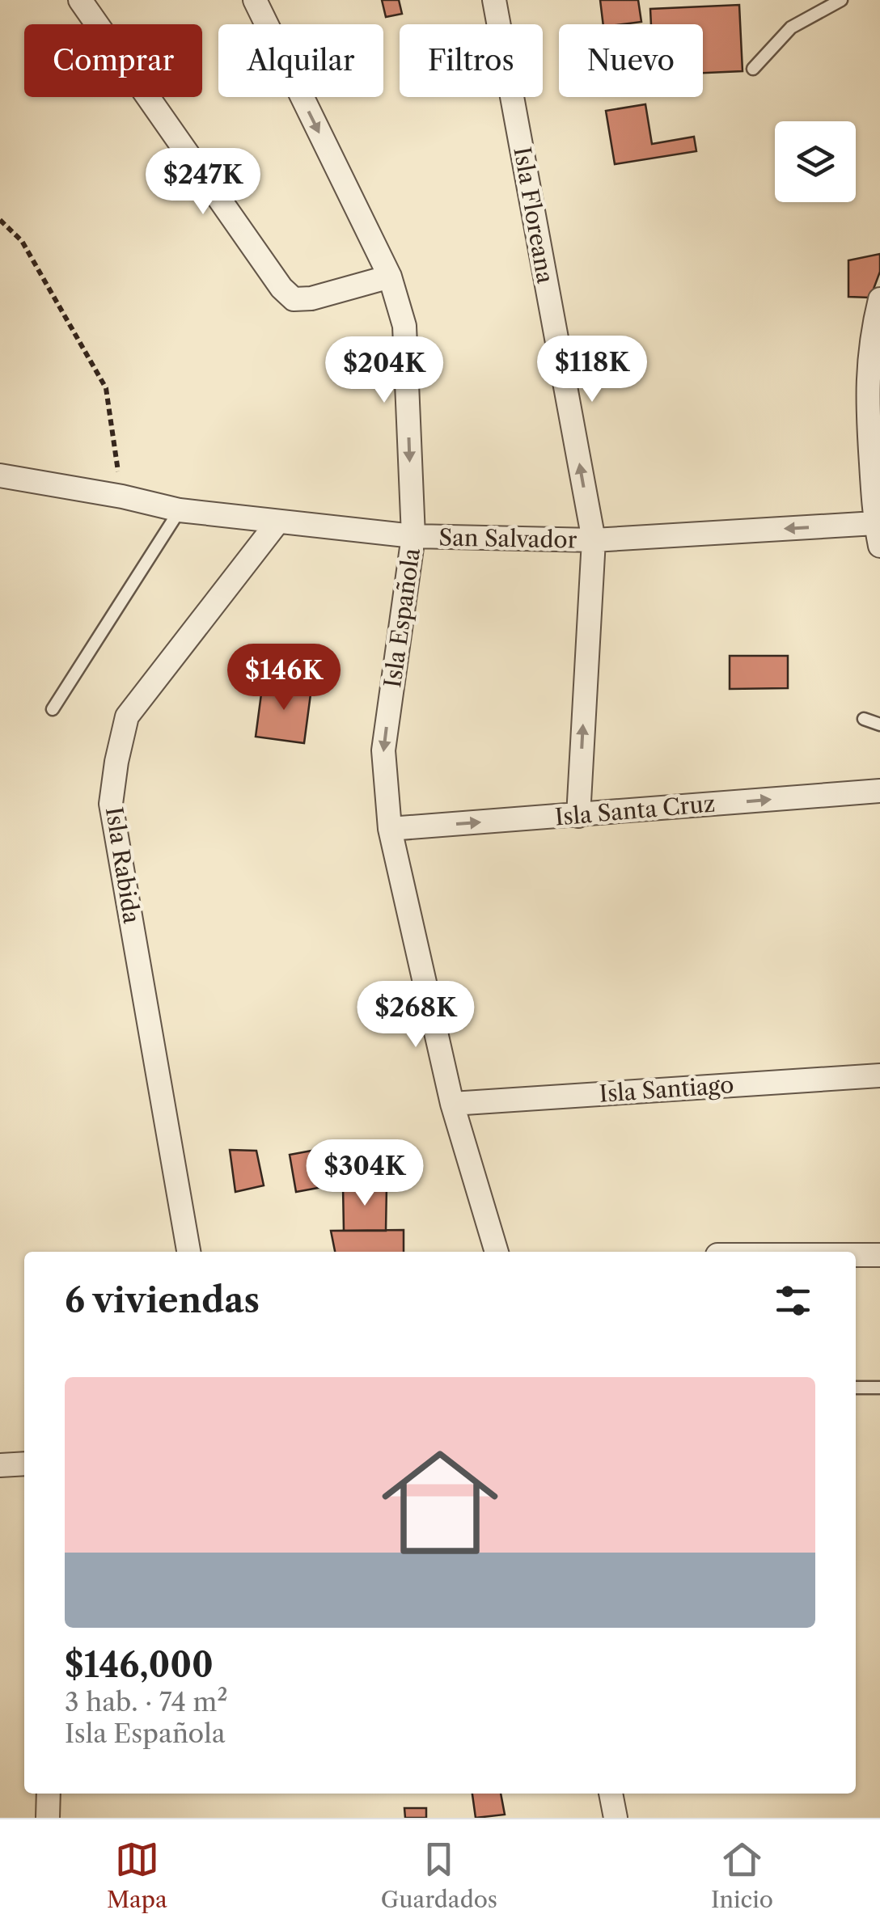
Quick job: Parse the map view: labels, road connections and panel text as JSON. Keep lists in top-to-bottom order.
{
  "streets": {
    "street": [
      "Isla Floreana",
      "San Salvador",
      "Isla Española",
      "Isla Santa Cruz",
      "Isla Rabida",
      "Isla Santiago"
    ]
  },
  "crossings": [
    ["Isla Floreana", "San Salvador"],
    ["Isla Floreana", "Isla Santa Cruz"],
    ["San Salvador", "Isla Española"],
    ["San Salvador", "Isla Rabida"],
    ["Isla Española", "Isla Santa Cruz"],
    ["Isla Española", "Isla Santiago"]
  ],
  "one_way": ["Isla Floreana", "Isla Española", "Isla Santa Cruz"],
  "page": {
    "chip": [
      "Comprar",
      "Alquilar",
      "Filtros",
      "Nuevo"
    ],
    "price": [
      "$247K",
      "$118K",
      "$204K",
      "$146K",
      "$268K",
      "$304K"
    ],
    "heading": "6 viviendas",
    "list": [
      {
        "name": "$146,000",
        "note": "3 hab. · 74 m² · Isla Española"
      }
    ],
    "tabs": ["Mapa", "Guardados", "Inicio"]
  }
}
